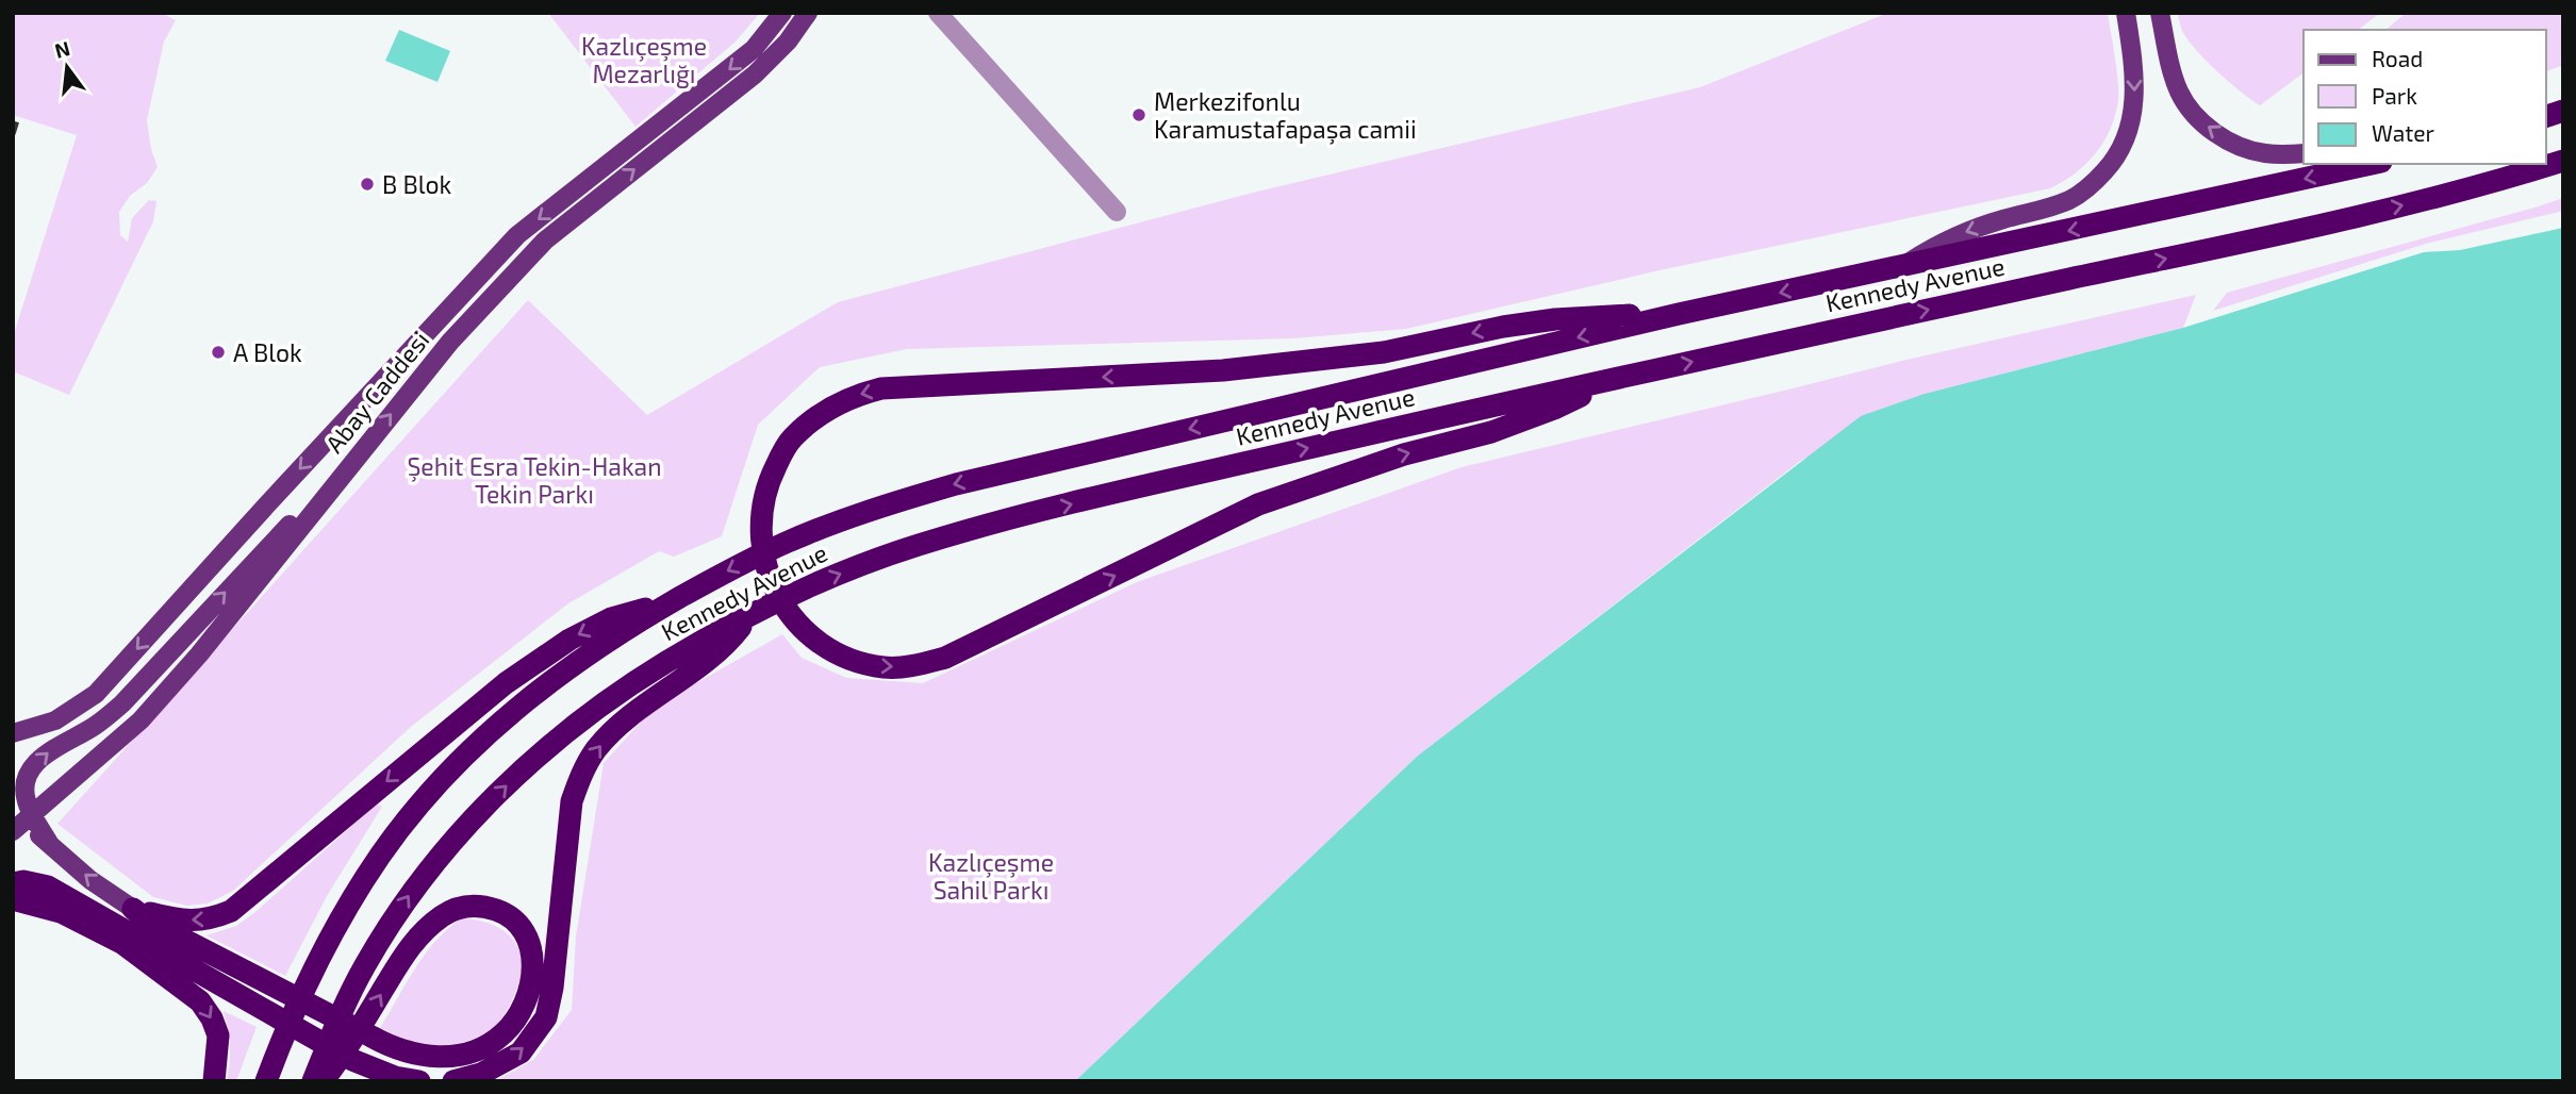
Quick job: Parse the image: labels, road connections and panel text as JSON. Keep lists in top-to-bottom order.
{
  "streets": {
    "highway": ["Kennedy Avenue"],
    "main road": ["Abay Caddesi"]
  },
  "parks": ["Kazlıçeşme Mezarlığı", "Şehit Esra Tekin-Hakan Tekin Parkı", "Kazlıçeşme Sahil Parkı"],
  "places": ["Merkezifonlu Karamustafapaşa camii", "B Blok", "A Blok"],
  "legend": ["Road", "Park", "Water"],
  "north": "top"
}
